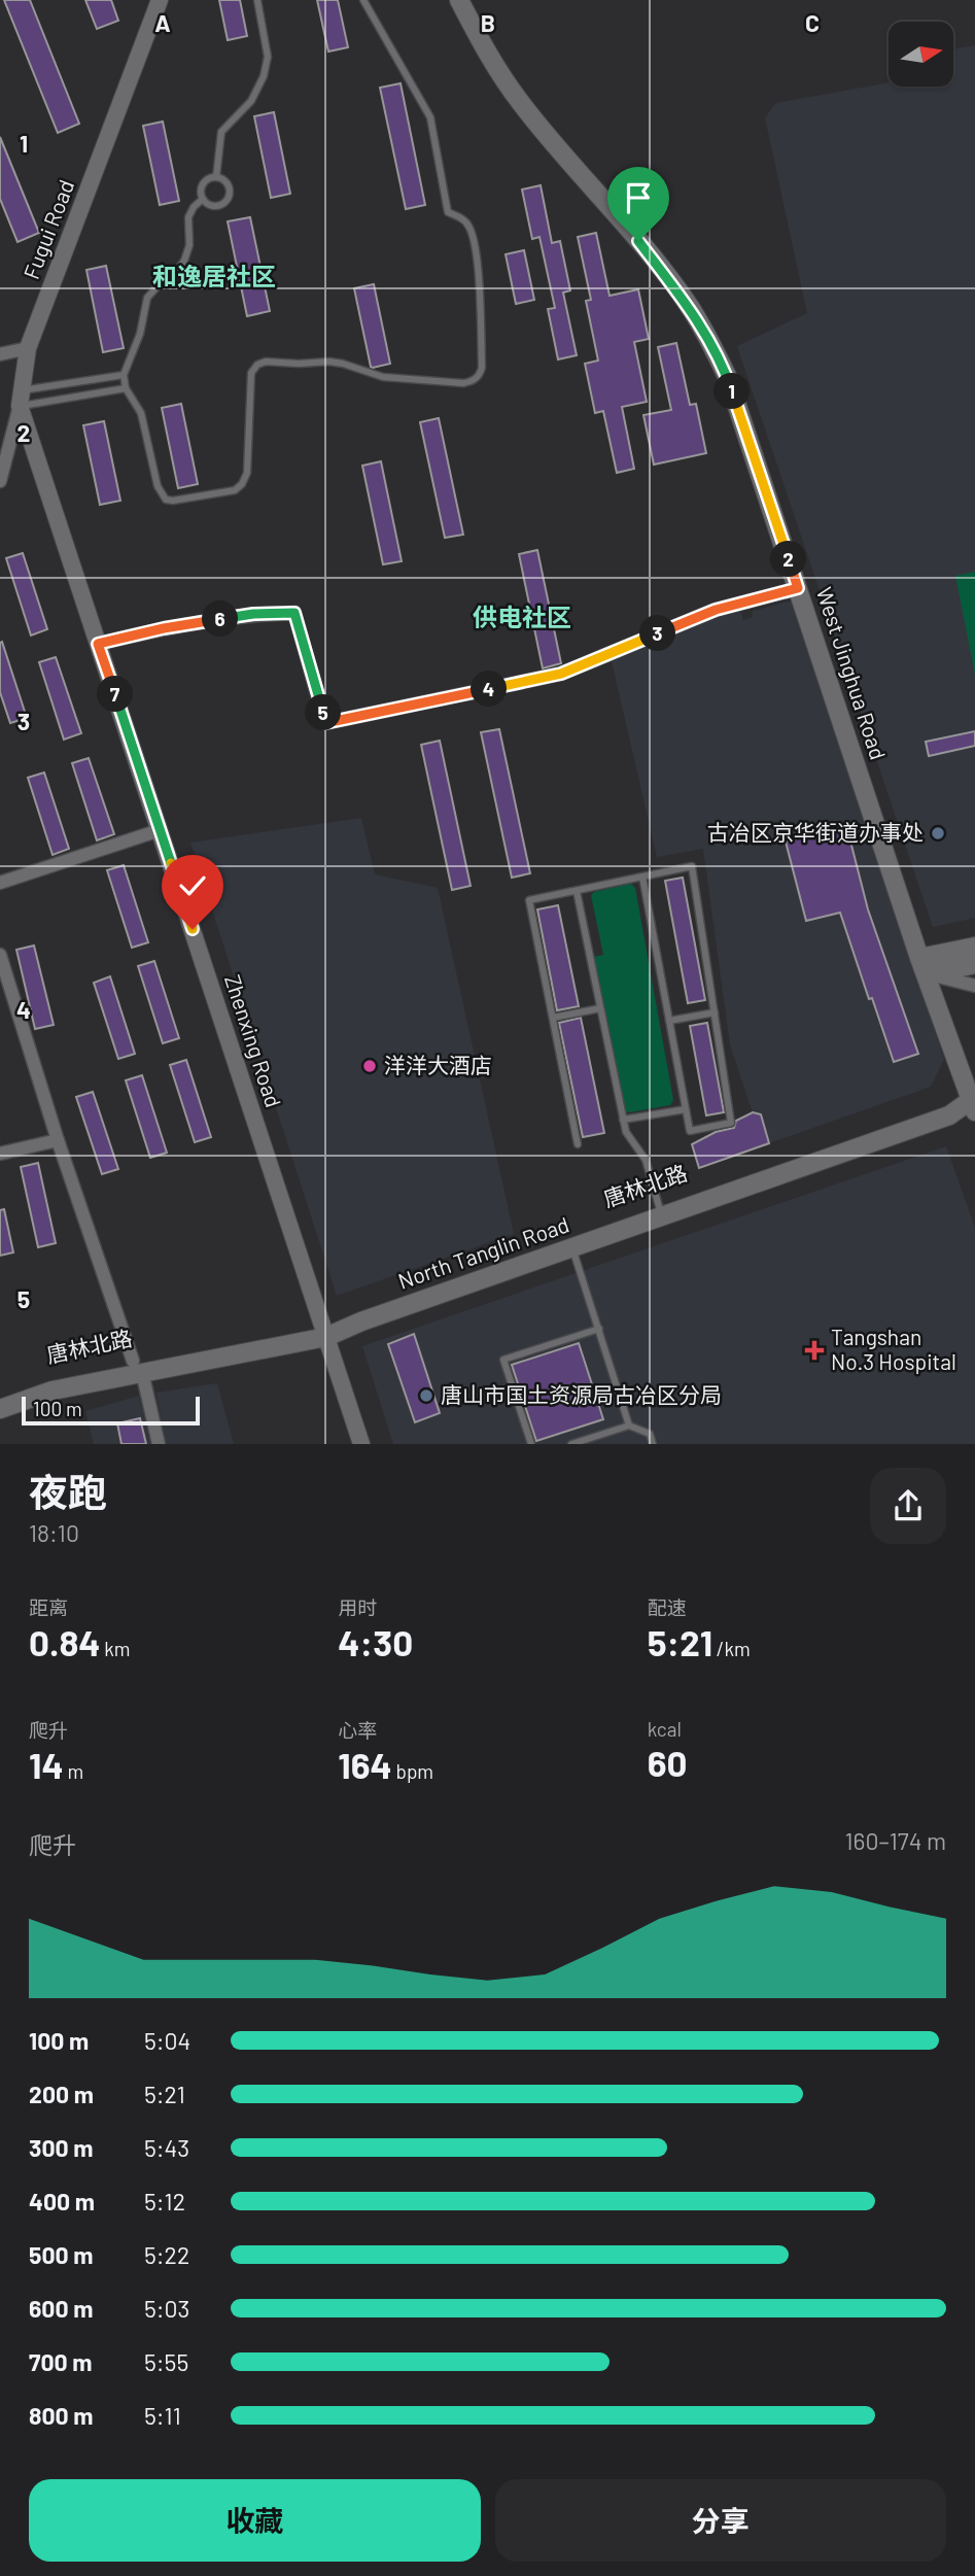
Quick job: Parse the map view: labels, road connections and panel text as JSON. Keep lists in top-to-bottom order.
{
  "streets": {
    "main road": ["West Jinghua Road", "唐林北路", "North Tanglin Road"],
    "street": ["Fugui Road", "Zhenxing Road"]
  },
  "crossings": [
    ["Fugui Road", "Zhenxing Road"],
    ["West Jinghua Road", "North Tanglin Road"],
    ["Zhenxing Road", "唐林北路"],
    ["Zhenxing Road", "North Tanglin Road"],
    ["唐林北路", "North Tanglin Road"]
  ],
  "districts": ["和逸居社区", "供电社区"],
  "places": {
    "other": ["古冶区京华街道办事处", "洋洋大酒店", "唐山市国土资源局古冶区分局"],
    "health": ["Tangshan No.3 Hospital"]
  },
  "scale_bar": "100 m",
  "north": "right",
  "page": {
    "pins": [
      "1",
      "2",
      "6",
      "3",
      "4",
      "7",
      "5"
    ],
    "scale": "100 m",
    "heading": ["夜跑", "18:10"],
    "stats": [
      ["距离", "0.84 km"],
      ["用时", "4:30"],
      ["配速", "5:21 /km"],
      ["爬升", "14 m"],
      ["心率", "164 bpm"],
      ["kcal", "60"]
    ],
    "chart": ["爬升", "160–174 m"],
    "list": [
      {
        "name": "100 m",
        "note": "5:04"
      },
      {
        "name": "200 m",
        "note": "5:21"
      },
      {
        "name": "300 m",
        "note": "5:43"
      },
      {
        "name": "400 m",
        "note": "5:12"
      },
      {
        "name": "500 m",
        "note": "5:22"
      },
      {
        "name": "600 m",
        "note": "5:03"
      },
      {
        "name": "700 m",
        "note": "5:55"
      },
      {
        "name": "800 m",
        "note": "5:11"
      }
    ],
    "buttons": ["收藏", "分享"]
  },
  "grid": {
    "columns": ["A", "B", "C"],
    "rows": [
      "1",
      "2",
      "3",
      "4",
      "5"
    ]
  }
}
